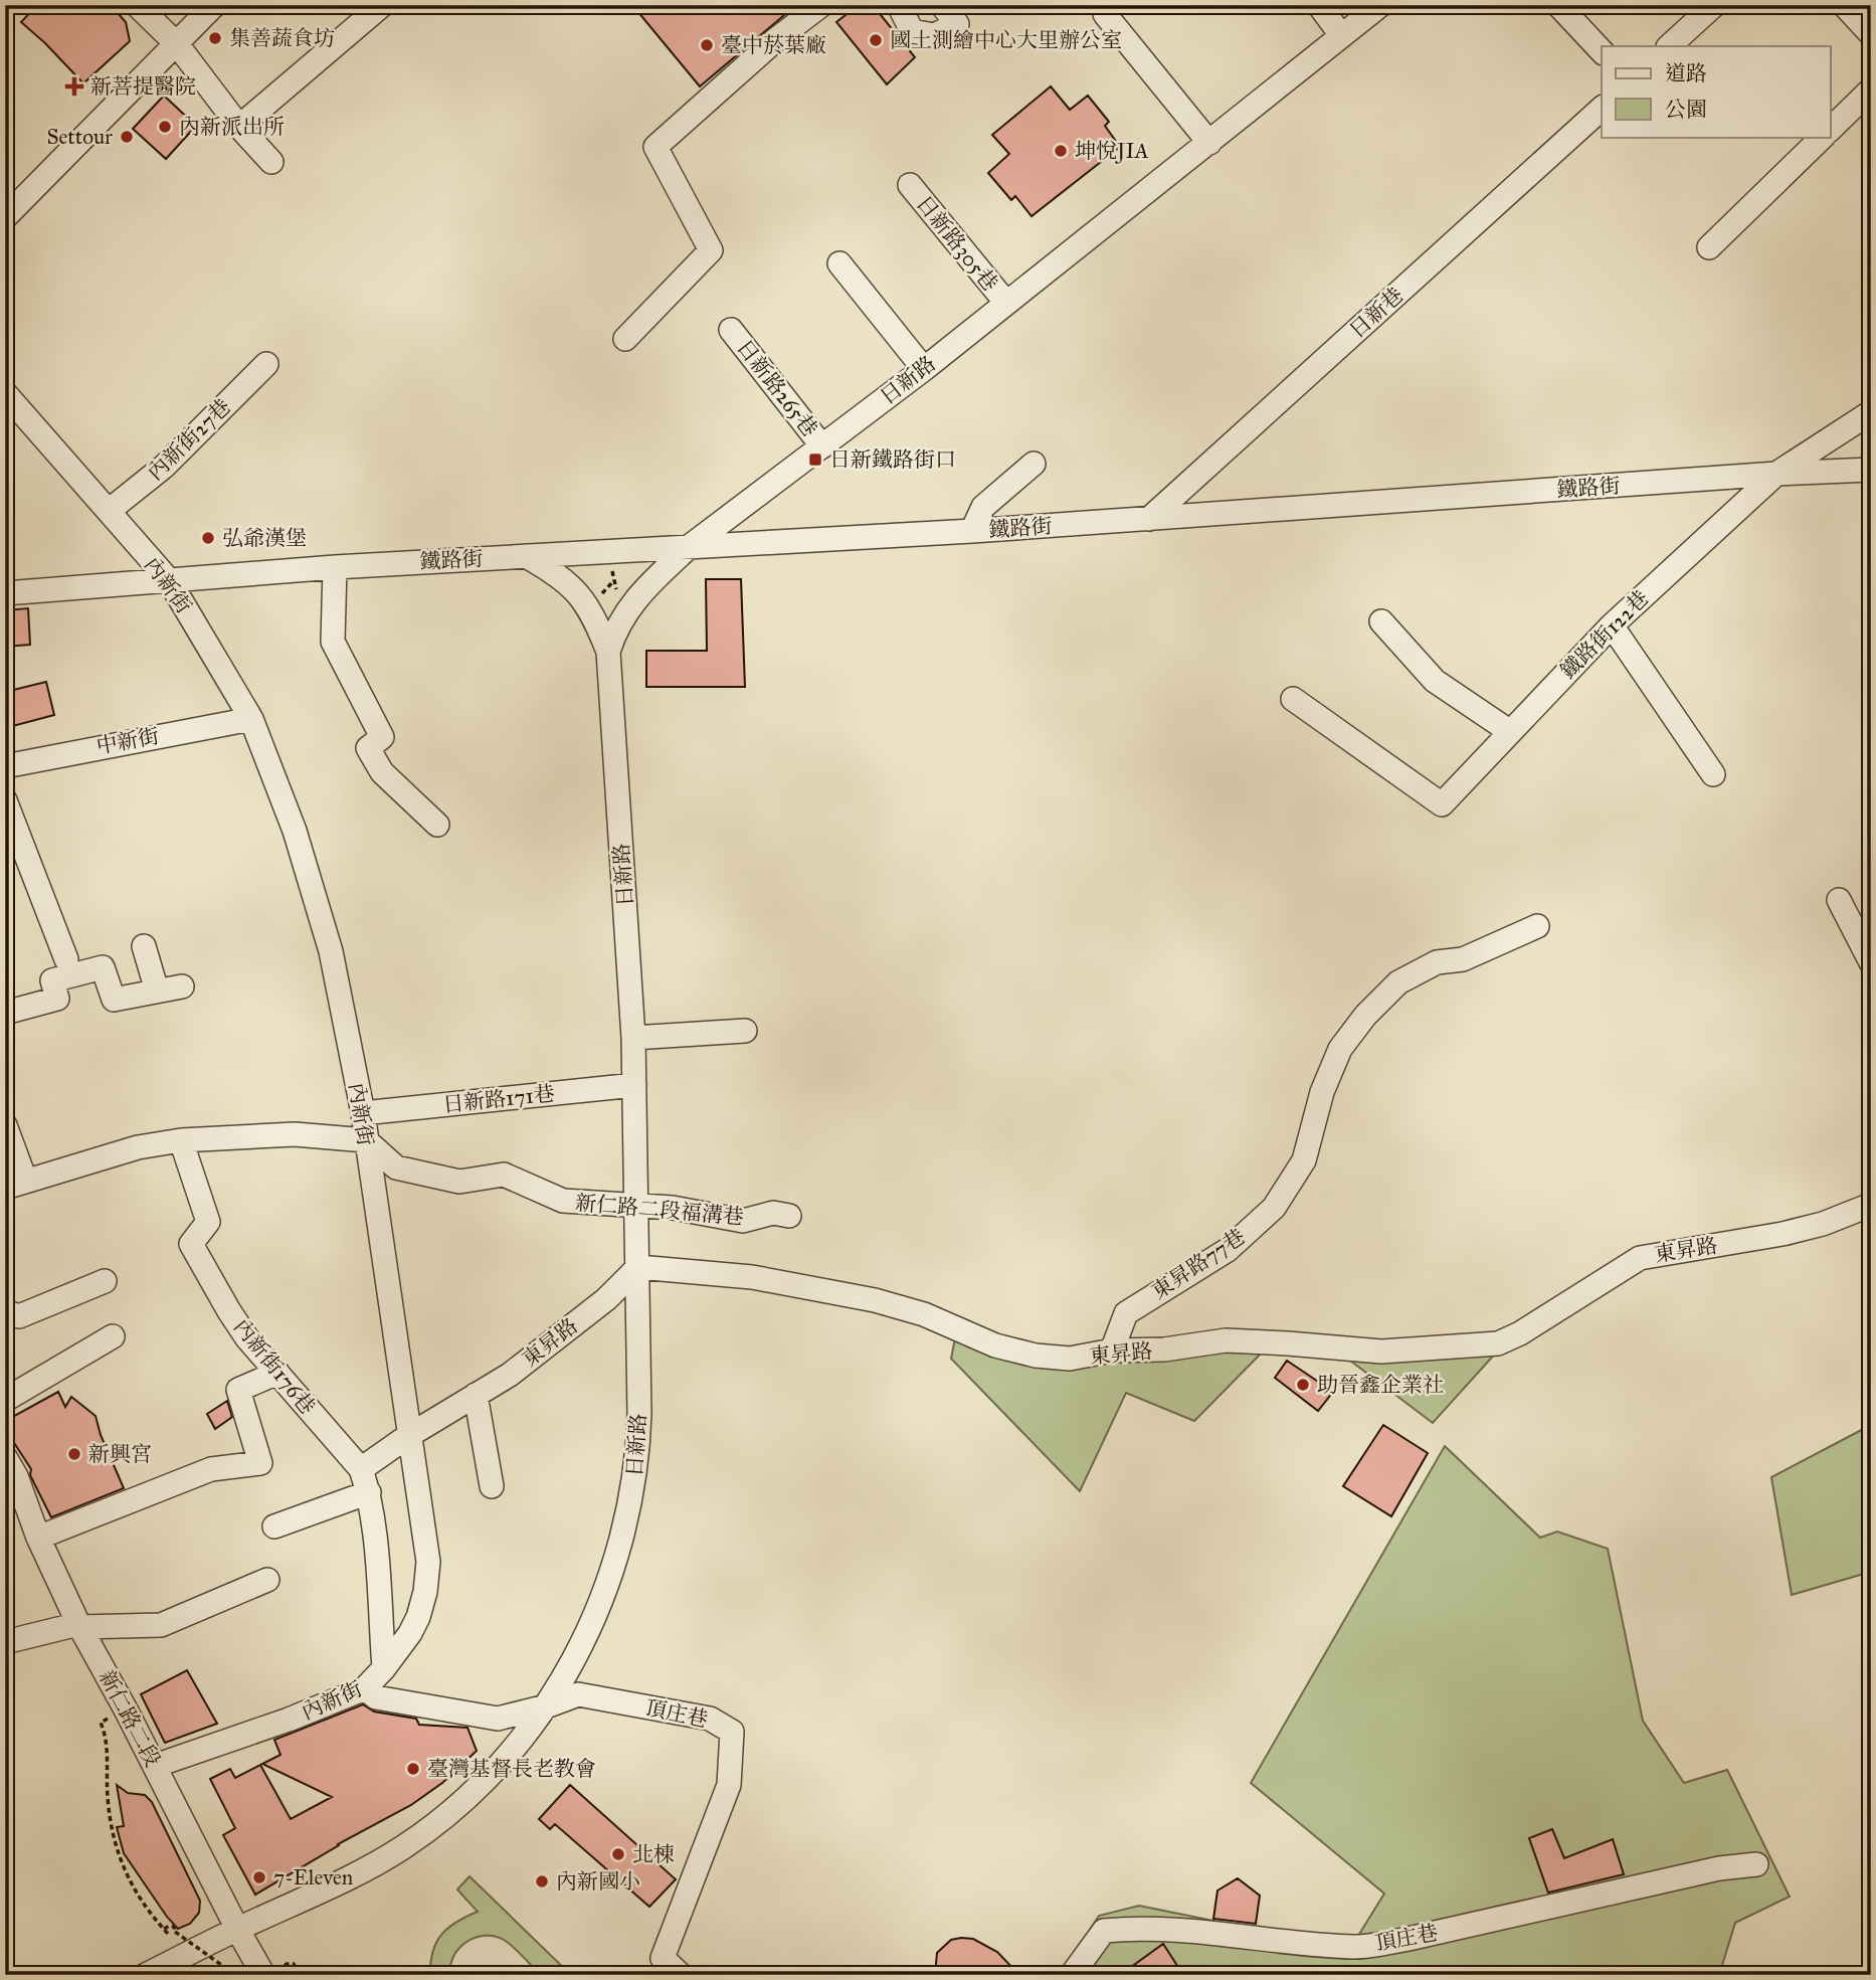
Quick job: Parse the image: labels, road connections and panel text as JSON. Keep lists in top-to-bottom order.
{
  "streets": {
    "street": [
      "日新路305巷",
      "日新巷",
      "日新路",
      "日新路265巷",
      "內新街27巷",
      "鐵路街",
      "內新街",
      "鐵路街122巷",
      "中新街",
      "日新路171巷",
      "新仁路二段福溝巷",
      "東昇路",
      "東昇路77巷",
      "內新街176巷",
      "頂庄巷",
      "新仁路二段"
    ]
  },
  "crossings": [
    ["日新路305巷", "日新路"],
    ["日新巷", "鐵路街"],
    ["日新路", "日新路265巷"],
    ["日新路", "鐵路街"],
    ["日新路", "日新路171巷"],
    ["日新路", "新仁路二段福溝巷"],
    ["日新路", "東昇路"],
    ["日新路", "頂庄巷"],
    ["日新路", "新仁路二段"],
    ["內新街27巷", "內新街"],
    ["鐵路街", "內新街"],
    ["鐵路街", "鐵路街122巷"],
    ["內新街", "中新街"],
    ["內新街", "日新路171巷"],
    ["內新街", "新仁路二段福溝巷"],
    ["內新街", "東昇路"],
    ["內新街", "內新街176巷"],
    ["內新街", "頂庄巷"],
    ["內新街", "新仁路二段"],
    ["東昇路", "東昇路77巷"]
  ],
  "places": {
    "other": [
      "集善蔬食坊",
      "國土測繪中心大里辦公室",
      "臺中菸葉廠",
      "內新派出所",
      "Settour",
      "坤悅JIA",
      "弘爺漢堡",
      "助晉鑫企業社",
      "新興宮",
      "臺灣基督長老教會",
      "北棟",
      "7-Eleven",
      "內新國小"
    ],
    "health": ["新菩提醫院"],
    "transit": ["日新鐵路街口"]
  },
  "legend": ["道路", "公園"]
}
